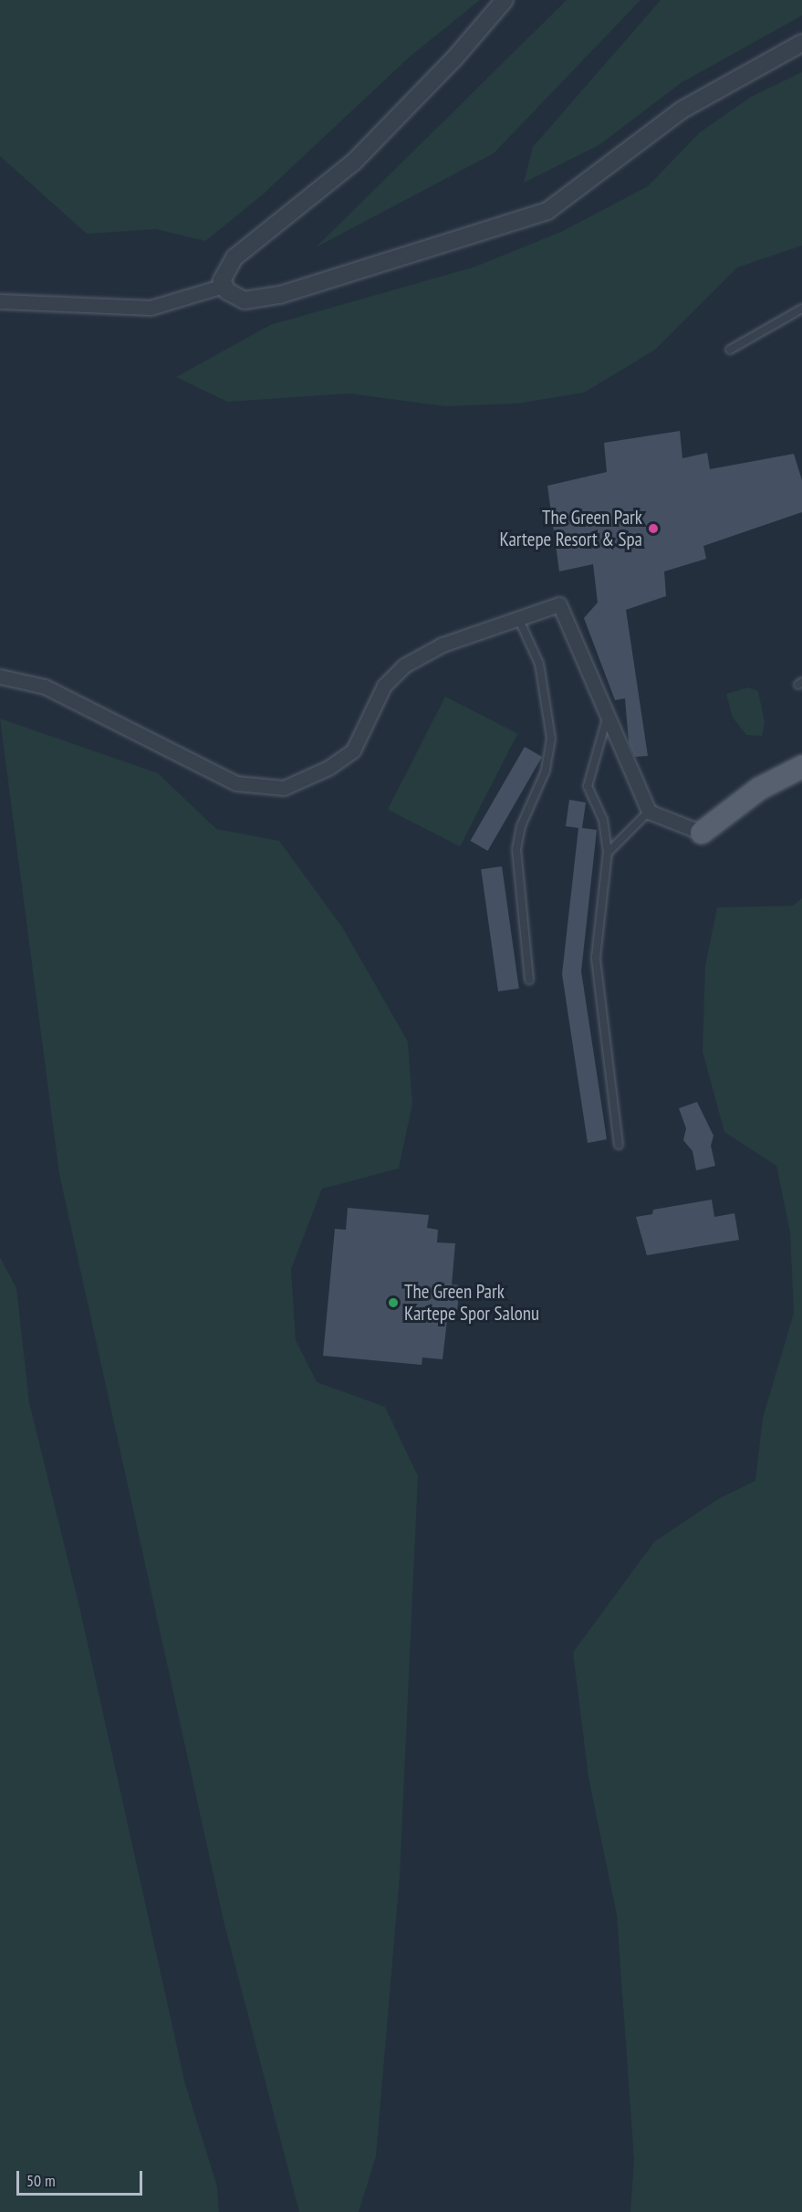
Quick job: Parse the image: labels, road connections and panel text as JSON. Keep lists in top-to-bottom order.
{
  "places": ["The Green Park Kartepe Resort & Spa", "The Green Park Kartepe Spor Salonu"],
  "scale_bar": "50 m"
}
